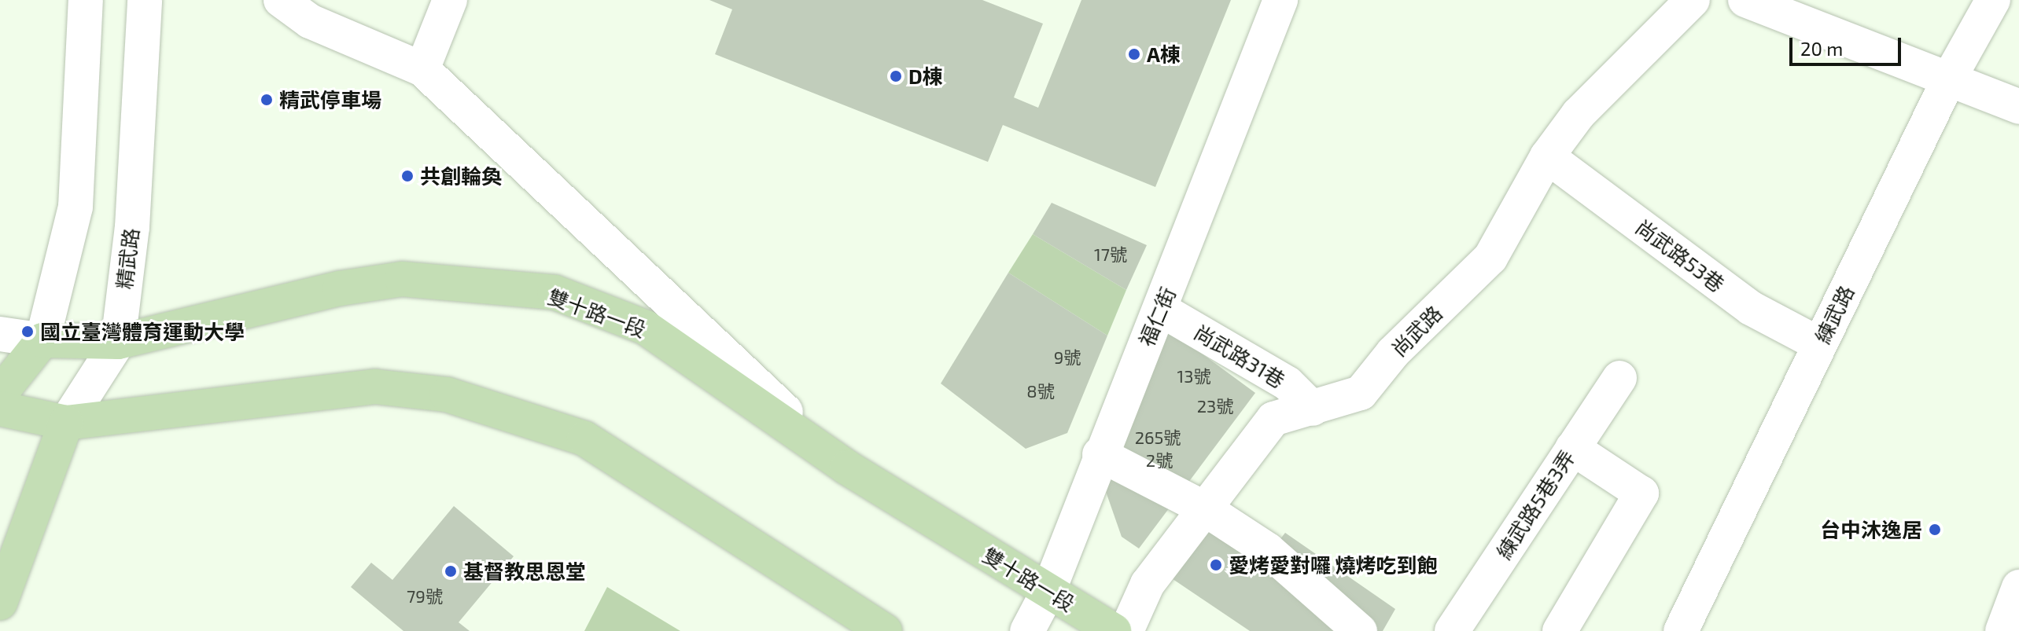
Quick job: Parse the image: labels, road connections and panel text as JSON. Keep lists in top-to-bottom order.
{
  "streets": {
    "main road": ["精武路", "雙十路一段"],
    "street": [
      "尚武路53巷",
      "練武路",
      "福仁街",
      "尚武路",
      "尚武路31巷",
      "練武路5巷3弄"
    ]
  },
  "crossings": [
    ["尚武路53巷", "練武路"],
    ["尚武路53巷", "尚武路"],
    ["精武路", "雙十路一段"],
    ["雙十路一段", "福仁街"],
    ["福仁街", "尚武路31巷"],
    ["尚武路", "尚武路31巷"]
  ],
  "places": [
    "A棟",
    "D棟",
    "精武停車場",
    "共創輪奐",
    "國立臺灣體育運動大學",
    "台中沐逸居",
    "愛烤愛對囉 燒烤吃到飽",
    "基督教思恩堂"
  ],
  "house_numbers": [
    "17號",
    "9號",
    "13號",
    "8號",
    "23號",
    "265號",
    "2號",
    "79號"
  ],
  "scale_bar": "20 m"
}
